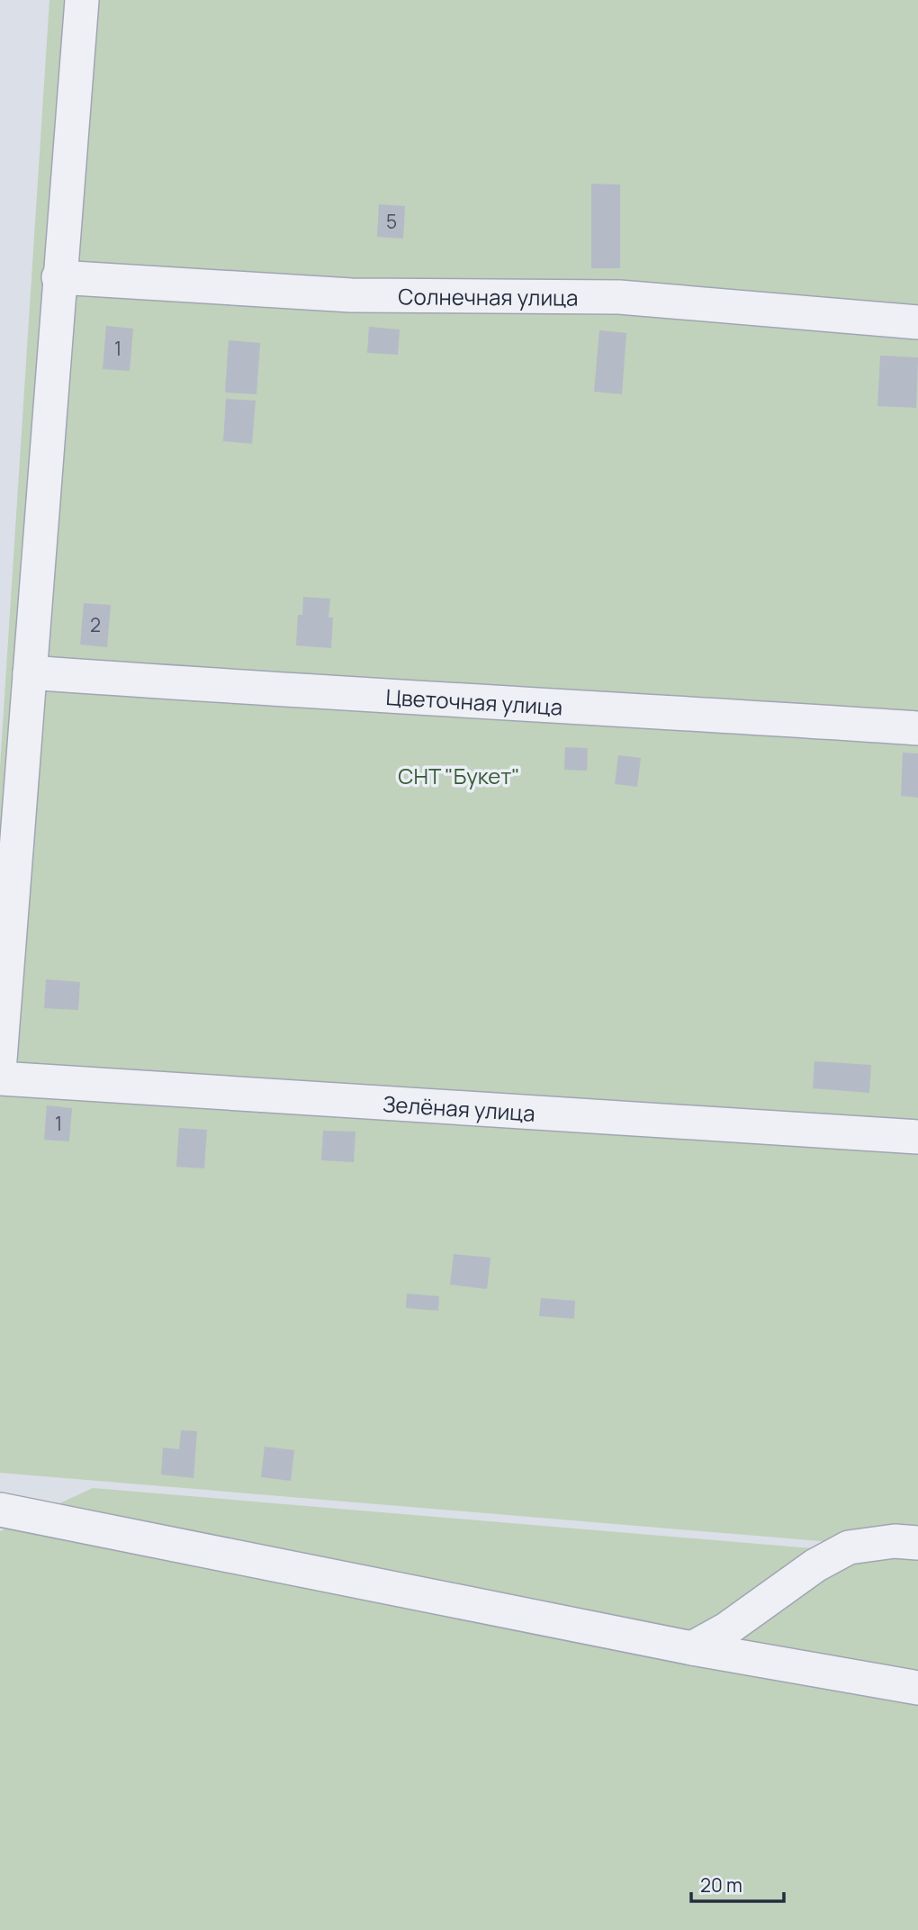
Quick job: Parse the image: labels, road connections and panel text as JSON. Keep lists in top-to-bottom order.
{
  "streets": {
    "street": ["Солнечная улица", "Цветочная улица", "Зелёная улица"]
  },
  "parks": ["СНТ \"Букет\""],
  "house_numbers": [
    "5",
    "1",
    "2",
    "1"
  ],
  "scale_bar": "20 m"
}
